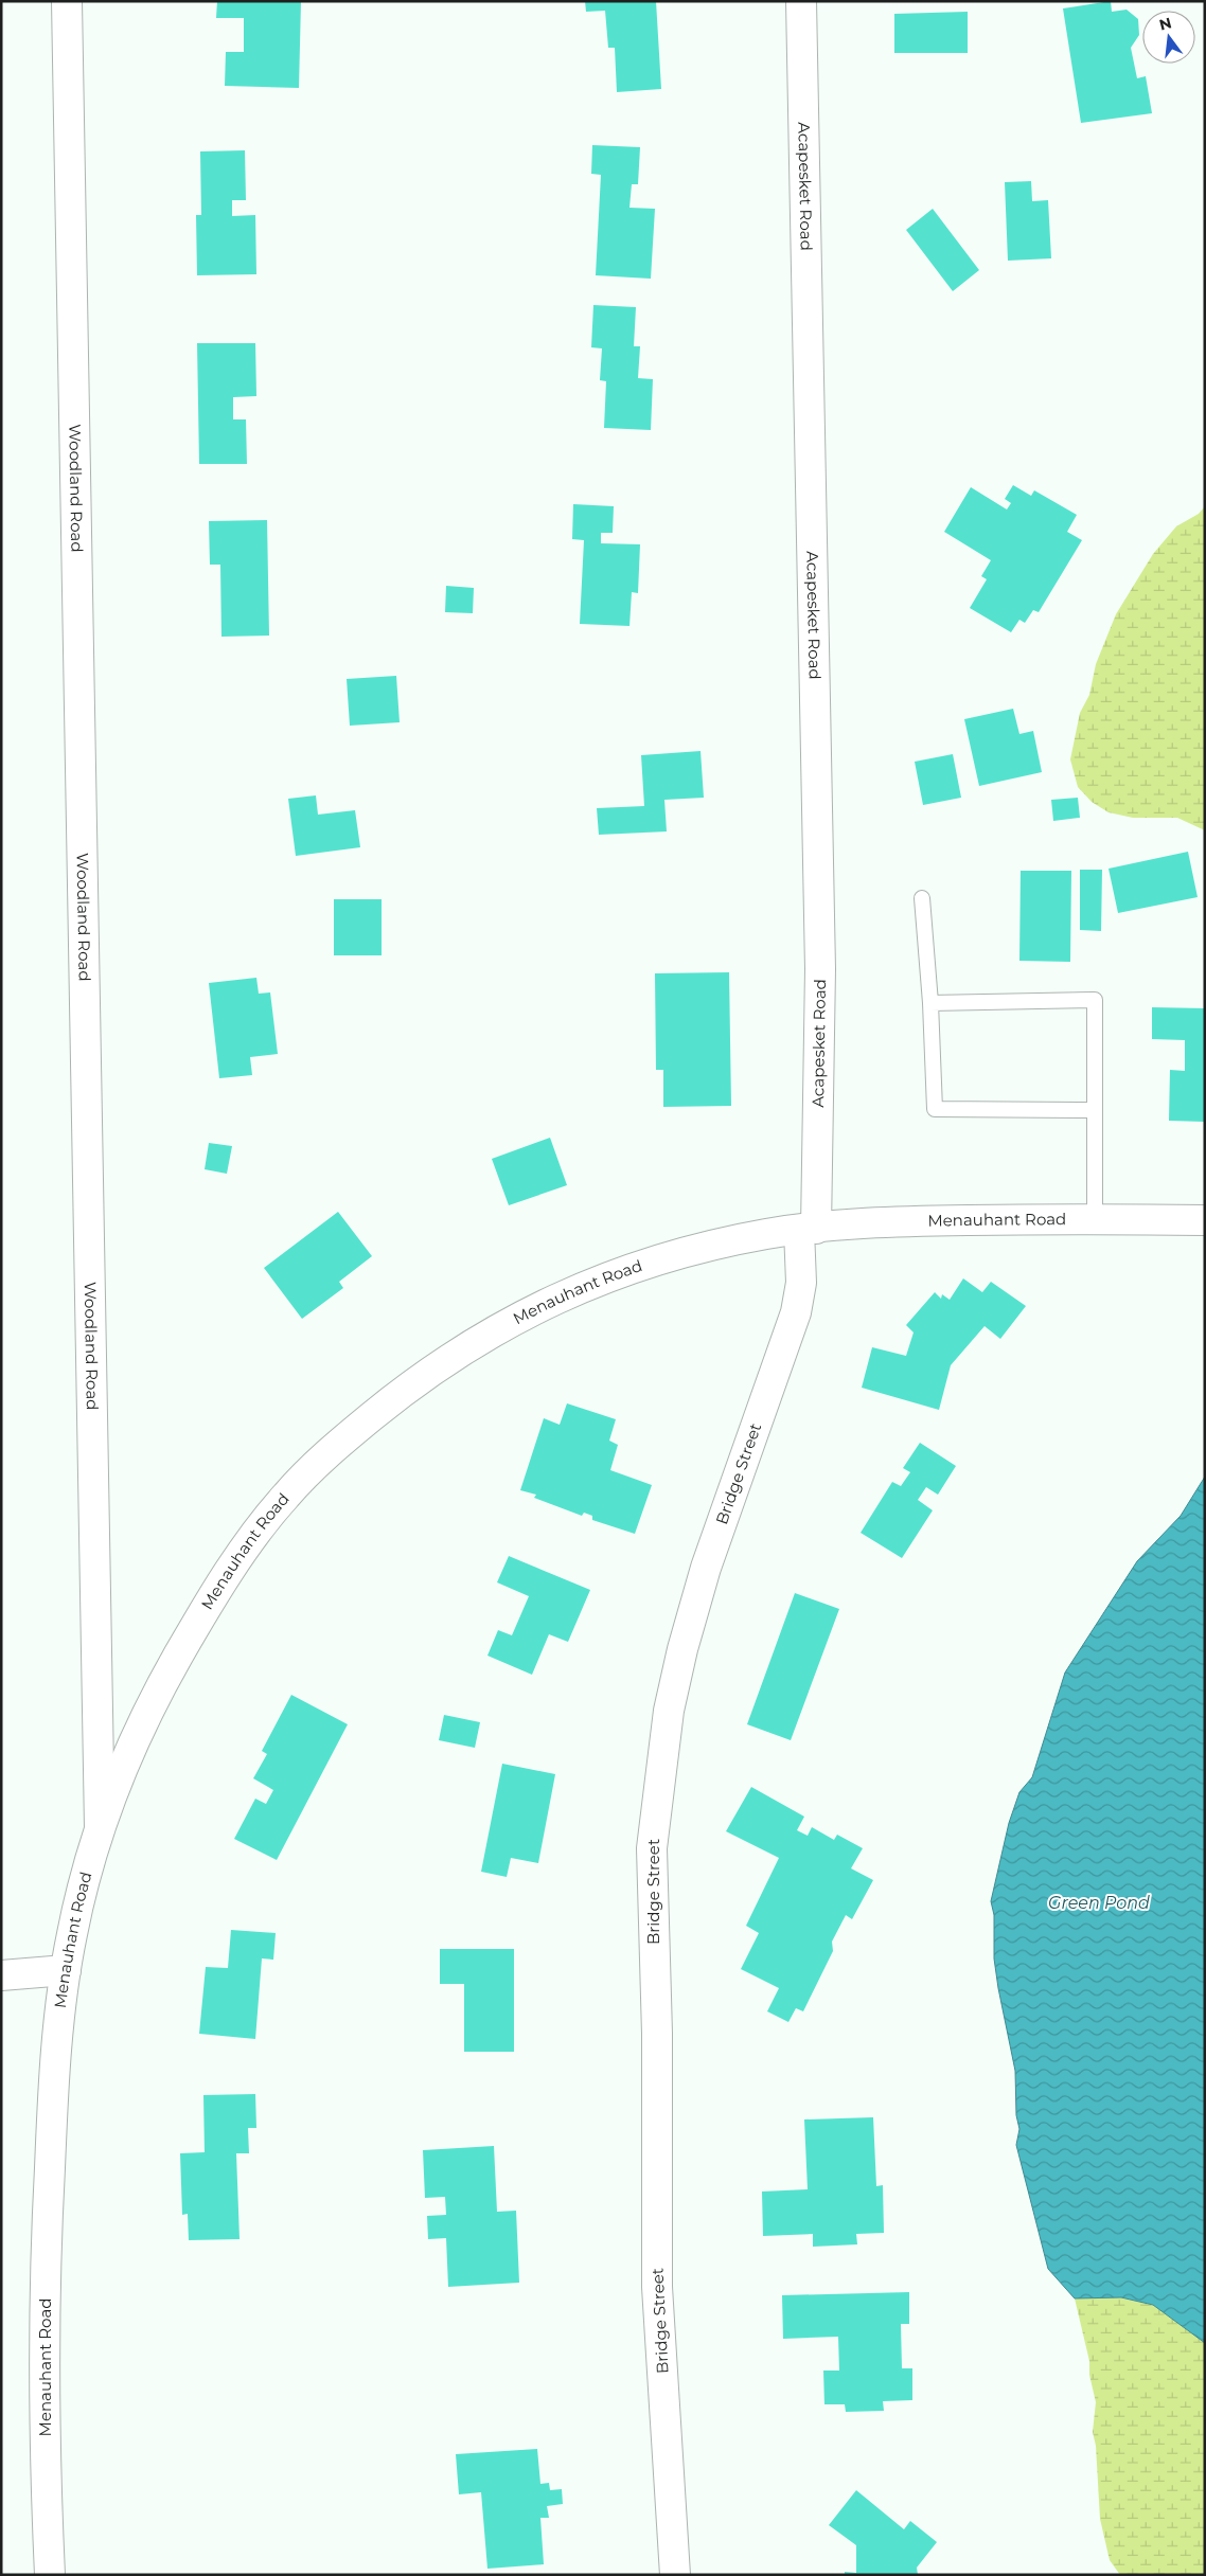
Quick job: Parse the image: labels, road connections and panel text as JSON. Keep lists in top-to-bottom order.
{
  "streets": {
    "main road": [
      "Acapesket Road",
      "Woodland Road",
      "Menauhant Road",
      "Bridge Street"
    ]
  },
  "crossings": [
    ["Acapesket Road", "Menauhant Road"],
    ["Acapesket Road", "Bridge Street"],
    ["Woodland Road", "Menauhant Road"],
    ["Menauhant Road", "Bridge Street"]
  ],
  "water": ["Green Pond"],
  "north": "top"
}
